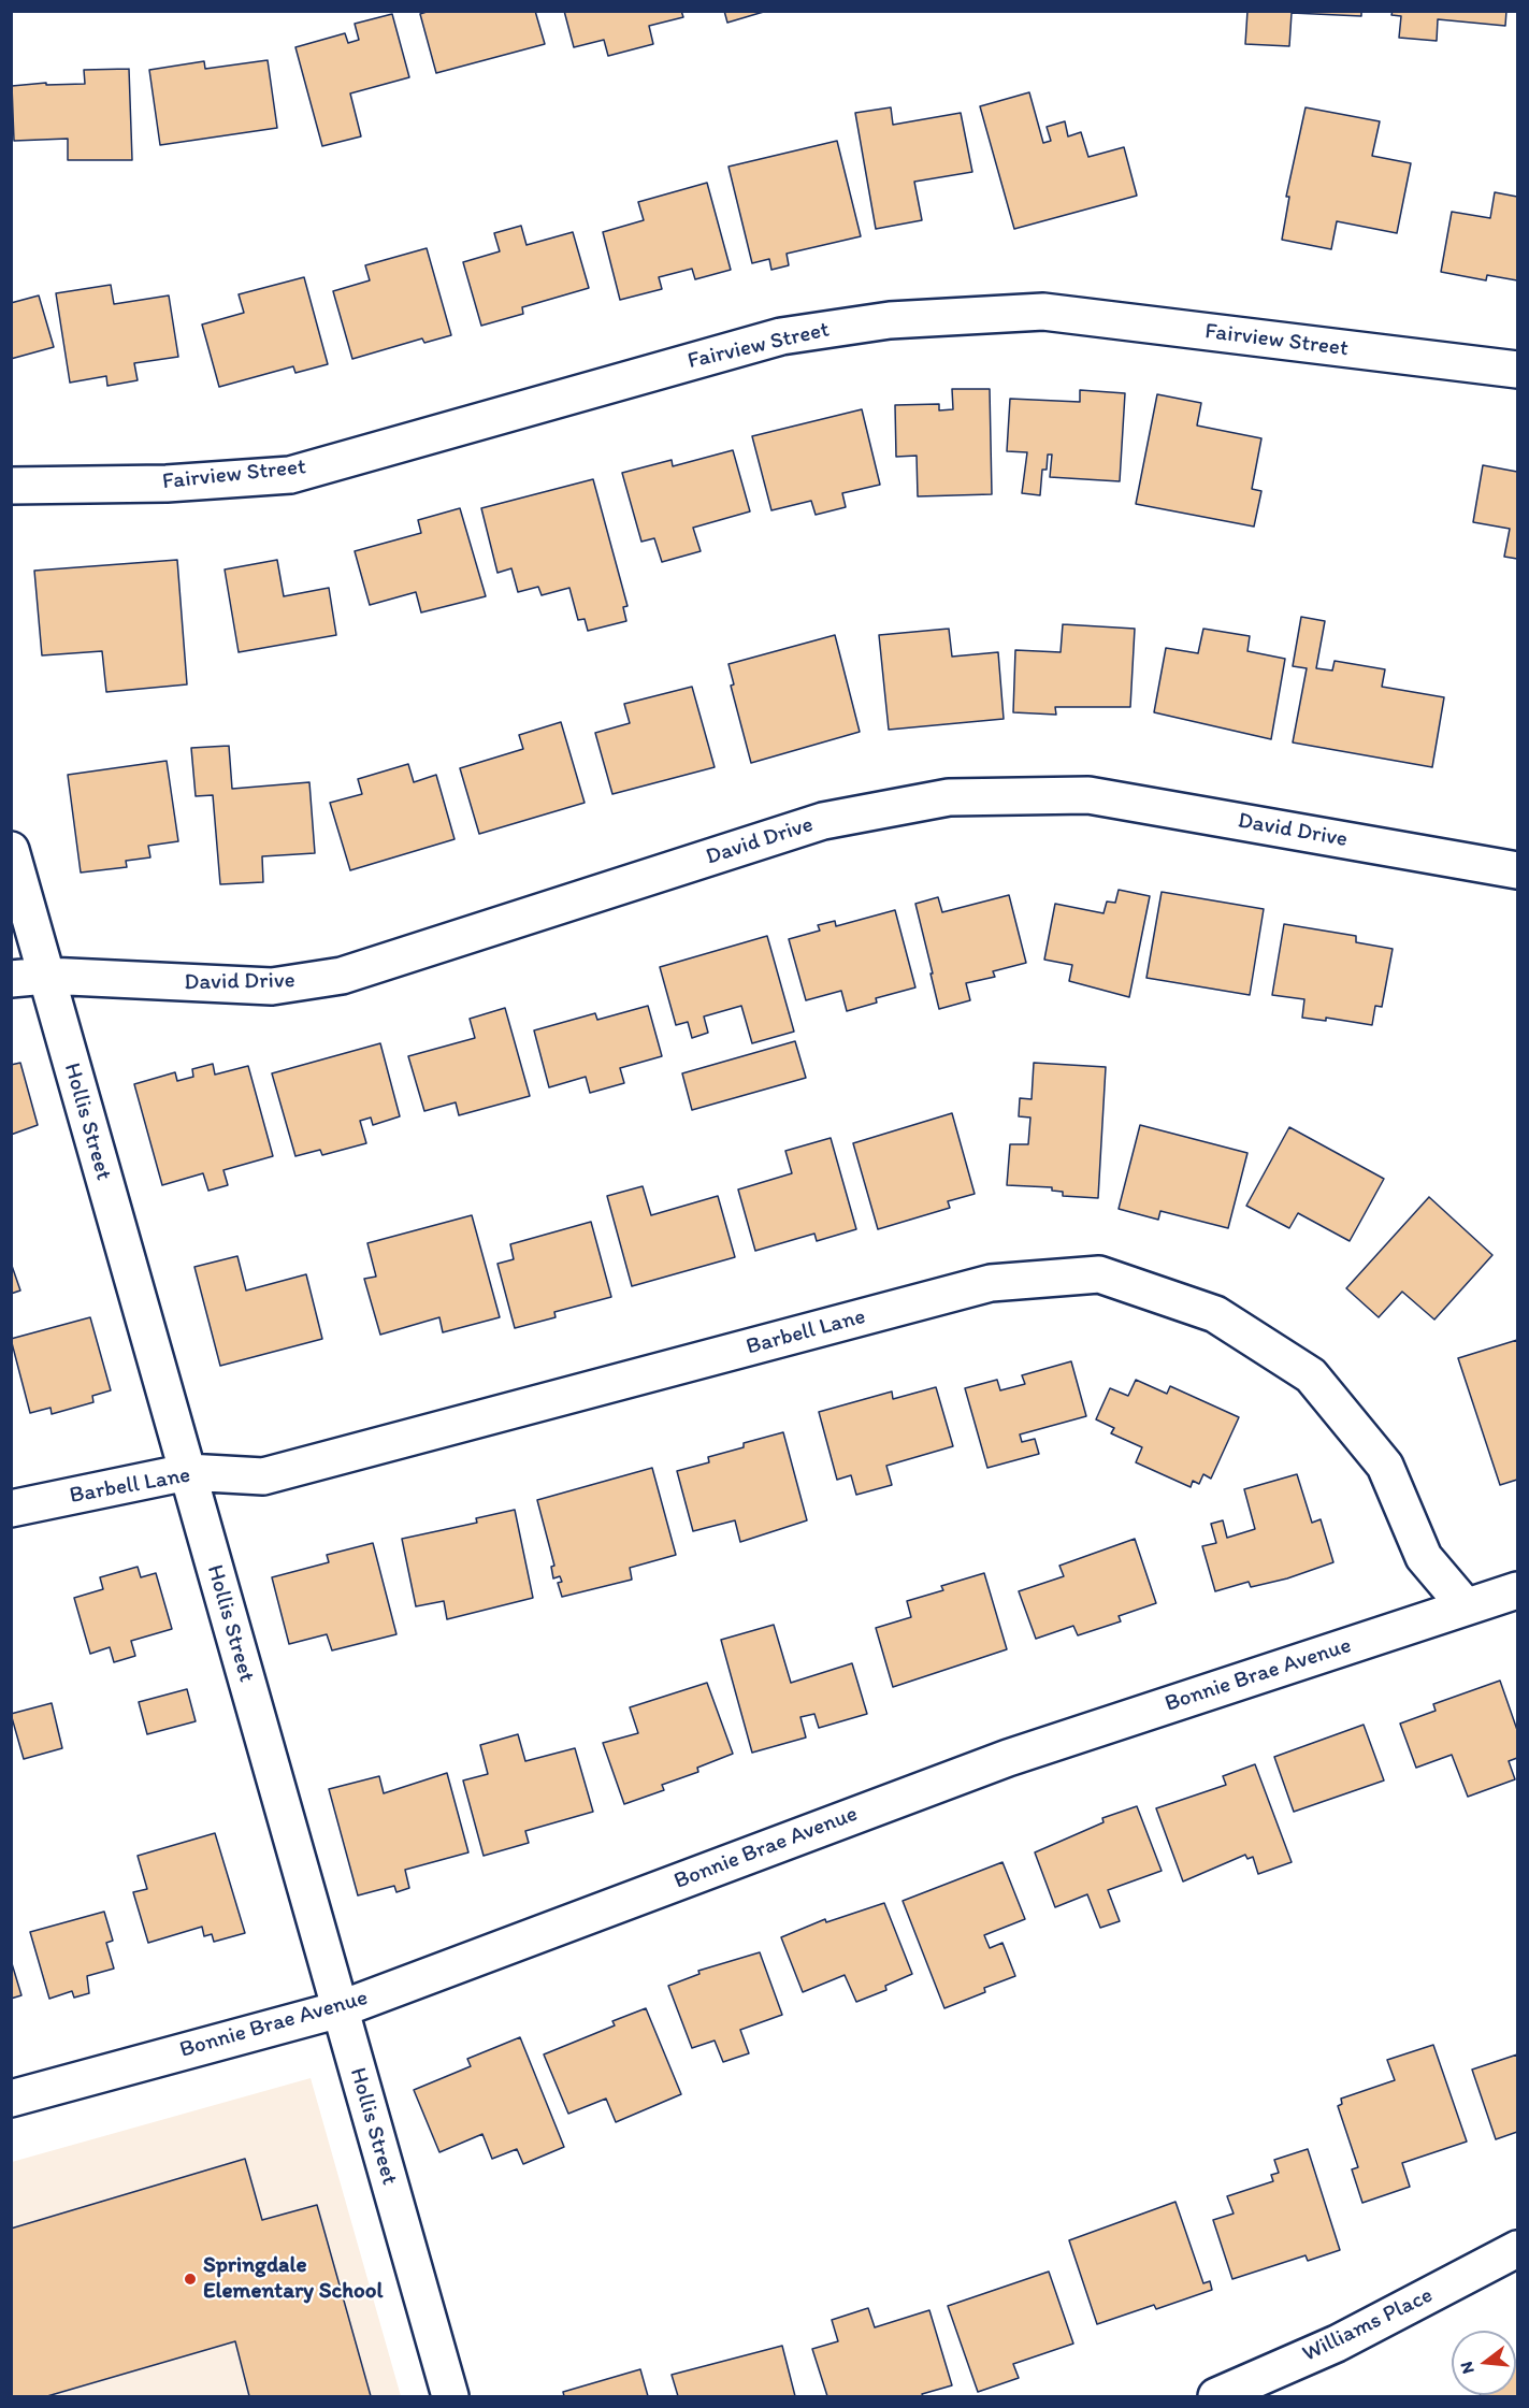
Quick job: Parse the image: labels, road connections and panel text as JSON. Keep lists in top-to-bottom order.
{
  "streets": {
    "street": [
      "Fairview Street",
      "David Drive",
      "Hollis Street",
      "Barbell Lane",
      "Bonnie Brae Avenue",
      "Williams Place"
    ]
  },
  "crossings": [
    ["David Drive", "Hollis Street"],
    ["Hollis Street", "Barbell Lane"],
    ["Hollis Street", "Bonnie Brae Avenue"],
    ["Barbell Lane", "Bonnie Brae Avenue"]
  ],
  "places": ["Springdale Elementary School"],
  "north": "left"
}
